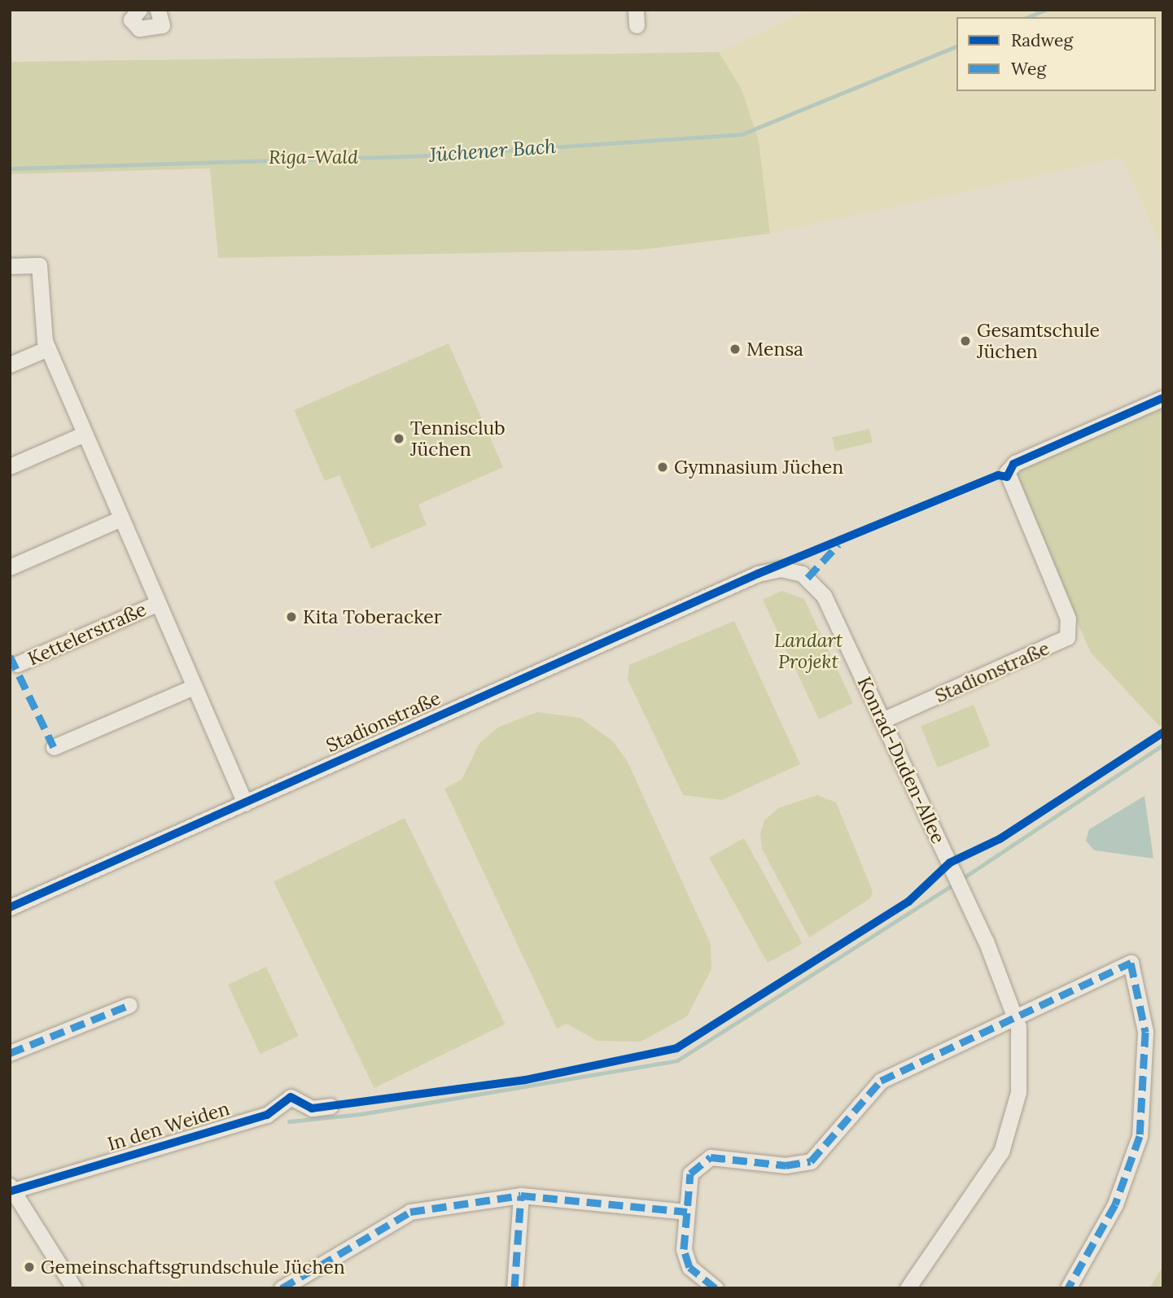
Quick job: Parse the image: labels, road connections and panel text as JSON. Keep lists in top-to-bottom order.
{
  "streets": {
    "street": [
      "Kettelerstraße",
      "Stadionstraße",
      "Konrad-Duden-Allee",
      "In den Weiden"
    ]
  },
  "crossings": [
    ["Kettelerstraße", "Stadionstraße"],
    ["Stadionstraße", "Konrad-Duden-Allee"]
  ],
  "water": ["Jüchener Bach"],
  "parks": ["Riga-Wald", "Landart Projekt"],
  "places": [
    "Gesamtschule Jüchen",
    "Mensa",
    "Tennisclub Jüchen",
    "Gymnasium Jüchen",
    "Kita Toberacker",
    "Gemeinschaftsgrundschule Jüchen"
  ],
  "legend": ["Radweg", "Weg"]
}
